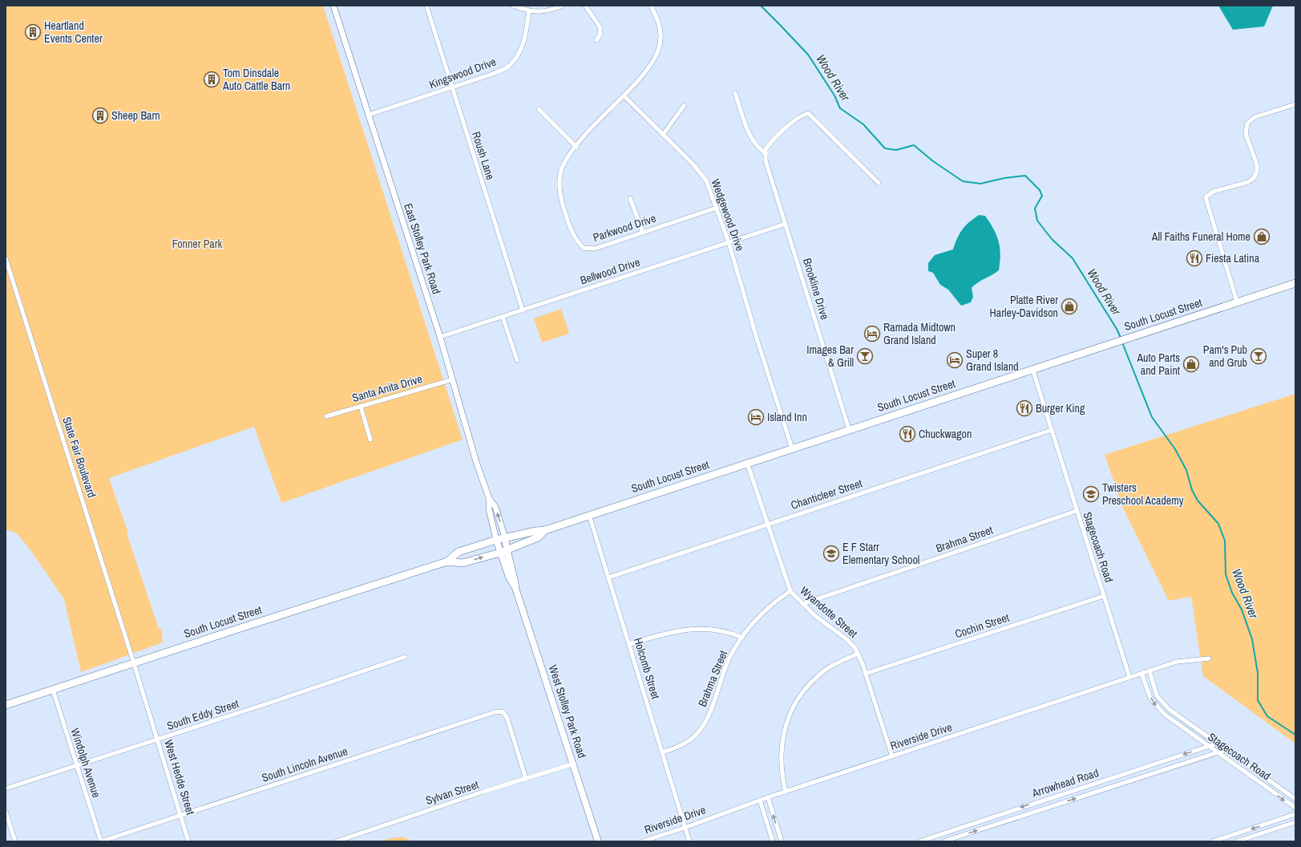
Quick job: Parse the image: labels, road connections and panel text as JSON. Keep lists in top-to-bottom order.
{
  "streets": {
    "main road": ["South Locust Street", "West Stolley Park Road"],
    "street": [
      "Kingswood Drive",
      "Roush Lane",
      "Wedgewood Drive",
      "Parkwood Drive",
      "East Stolley Park Road",
      "Bellwood Drive",
      "Brookline Drive",
      "Santa Anita Drive",
      "State Fair Boulevard",
      "Chanticleer Street",
      "Brahma Street",
      "Stagecoach Road",
      "Wyandotte Street",
      "Cochin Street",
      "Holcomb Street",
      "South Eddy Street",
      "Riverside Drive",
      "Windolph Avenue",
      "South Lincoln Avenue",
      "West Hedde Street",
      "Arrowhead Road",
      "Sylvan Street"
    ]
  },
  "crossings": [
    ["Kingswood Drive", "Roush Lane"],
    ["Kingswood Drive", "East Stolley Park Road"],
    ["Roush Lane", "Bellwood Drive"],
    ["Wedgewood Drive", "Parkwood Drive"],
    ["Wedgewood Drive", "Bellwood Drive"],
    ["Wedgewood Drive", "South Locust Street"],
    ["East Stolley Park Road", "Bellwood Drive"],
    ["East Stolley Park Road", "South Locust Street"],
    ["East Stolley Park Road", "Santa Anita Drive"],
    ["East Stolley Park Road", "West Stolley Park Road"],
    ["Bellwood Drive", "Brookline Drive"],
    ["Brookline Drive", "South Locust Street"],
    ["South Locust Street", "State Fair Boulevard"],
    ["South Locust Street", "Stagecoach Road"],
    ["South Locust Street", "Wyandotte Street"],
    ["South Locust Street", "Holcomb Street"],
    ["South Locust Street", "West Stolley Park Road"],
    ["South Locust Street", "Windolph Avenue"],
    ["South Locust Street", "West Hedde Street"],
    ["State Fair Boulevard", "West Hedde Street"],
    ["Chanticleer Street", "Stagecoach Road"],
    ["Chanticleer Street", "Wyandotte Street"],
    ["Chanticleer Street", "Holcomb Street"],
    ["Brahma Street", "Stagecoach Road"],
    ["Brahma Street", "Wyandotte Street"],
    ["Brahma Street", "Holcomb Street"],
    ["Stagecoach Road", "Cochin Street"],
    ["Stagecoach Road", "Riverside Drive"],
    ["Stagecoach Road", "Arrowhead Road"],
    ["Wyandotte Street", "Cochin Street"],
    ["Wyandotte Street", "Riverside Drive"],
    ["Holcomb Street", "Riverside Drive"],
    ["West Stolley Park Road", "Sylvan Street"],
    ["South Eddy Street", "Windolph Avenue"],
    ["South Eddy Street", "West Hedde Street"],
    ["Windolph Avenue", "South Lincoln Avenue"],
    ["South Lincoln Avenue", "West Hedde Street"],
    ["South Lincoln Avenue", "Sylvan Street"]
  ],
  "water": ["Wood River"],
  "parks": ["Fonner Park"],
  "places": {
    "building": ["Heartland Events Center", "Tom Dinsdale Auto Cattle Barn", "Sheep Barn"],
    "shop": ["All Faiths Funeral Home", "Platte River Harley-Davidson", "Auto Parts and Paint"],
    "restaurant": ["Fiesta Latina", "Burger King", "Chuckwagon"],
    "hotel": ["Ramada Midtown Grand Island", "Super 8 Grand Island", "Island Inn"],
    "bar": ["Images Bar & Grill", "Pam's Pub and Grub"],
    "school or university": ["Twisters Preschool Academy", "E F Starr Elementary School"]
  }
}
